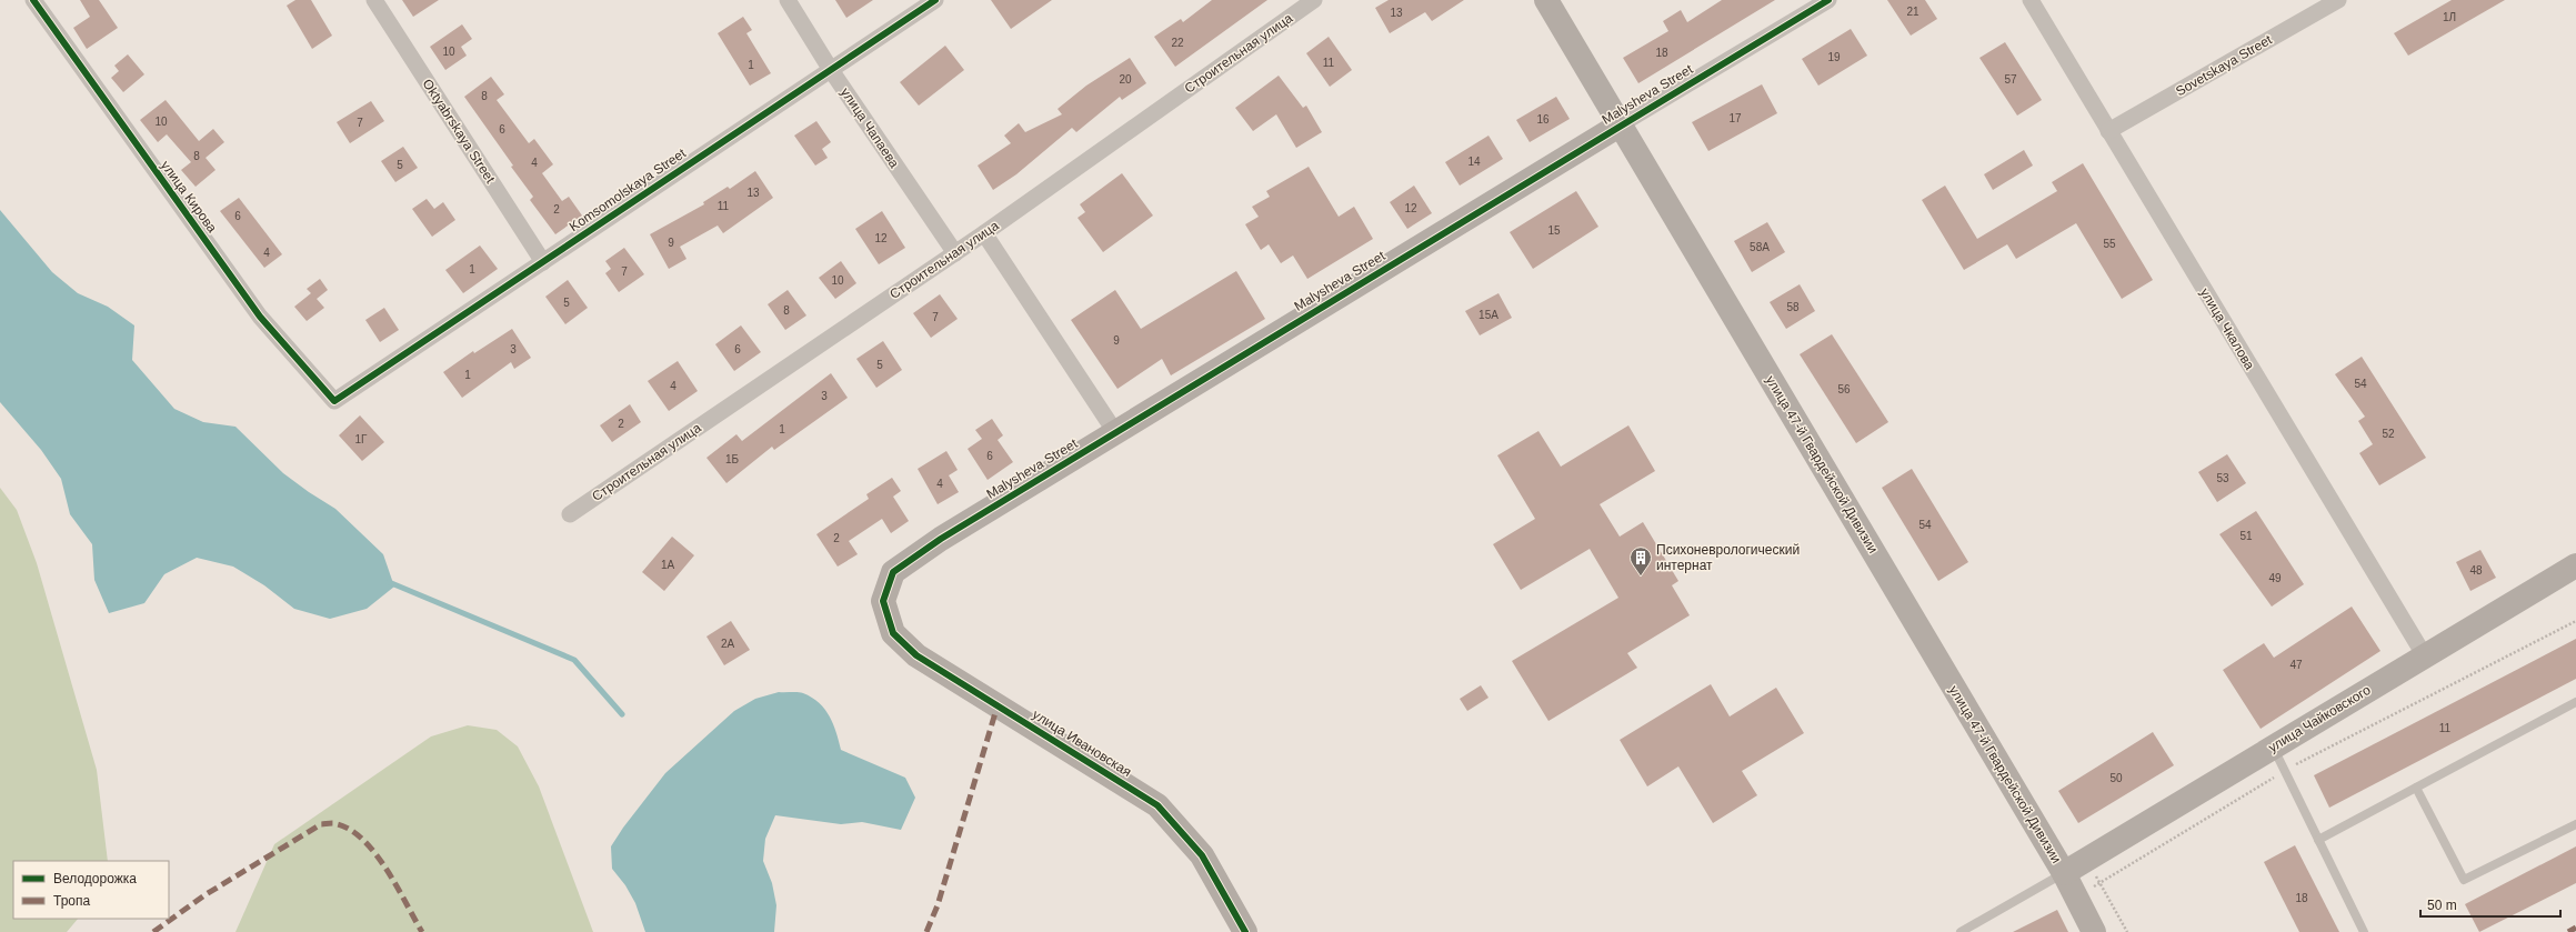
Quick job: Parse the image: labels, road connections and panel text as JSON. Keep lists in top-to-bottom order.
{
  "streets": {
    "street": [
      "Строительная улица",
      "Sovetskaya Street",
      "Malysheva Street",
      "улица Чапаева",
      "Oktyabrskaya Street",
      "Komsomolskaya Street",
      "улица Кирова",
      "улица Чкалова",
      "улица 47-й Гвардейской Дивизии",
      "улица Чайковского",
      "улица Ивановская"
    ]
  },
  "crossings": [
    ["Строительная улица", "улица Чапаева"],
    ["Sovetskaya Street", "улица Чкалова"],
    ["Malysheva Street", "улица 47-й Гвардейской Дивизии"],
    ["Malysheva Street", "улица Ивановская"],
    ["улица Чапаева", "Komsomolskaya Street"],
    ["Oktyabrskaya Street", "Komsomolskaya Street"],
    ["Komsomolskaya Street", "улица Кирова"],
    ["улица Чкалова", "улица Чайковского"],
    ["улица 47-й Гвардейской Дивизии", "улица Чайковского"]
  ],
  "places": {
    "building": ["Психоневрологический интернат"]
  },
  "house_numbers": [
    "21",
    "13",
    "1Л",
    "22",
    "10",
    "18",
    "19",
    "11",
    "1",
    "20",
    "57",
    "8",
    "17",
    "16",
    "10",
    "7",
    "6",
    "8",
    "14",
    "4",
    "5",
    "13",
    "11",
    "12",
    "2",
    "6",
    "15",
    "12",
    "9",
    "55",
    "58А",
    "4",
    "1",
    "7",
    "10",
    "5",
    "58",
    "8",
    "15А",
    "7",
    "9",
    "3",
    "6",
    "5",
    "1",
    "54",
    "4",
    "56",
    "3",
    "2",
    "1",
    "52",
    "1Г",
    "6",
    "1Б",
    "53",
    "4",
    "54",
    "51",
    "2",
    "1А",
    "48",
    "49",
    "2А",
    "47",
    "11",
    "50",
    "18"
  ],
  "legend": ["Велодорожка", "Тропа"],
  "scale_bar": "50 m"
}
